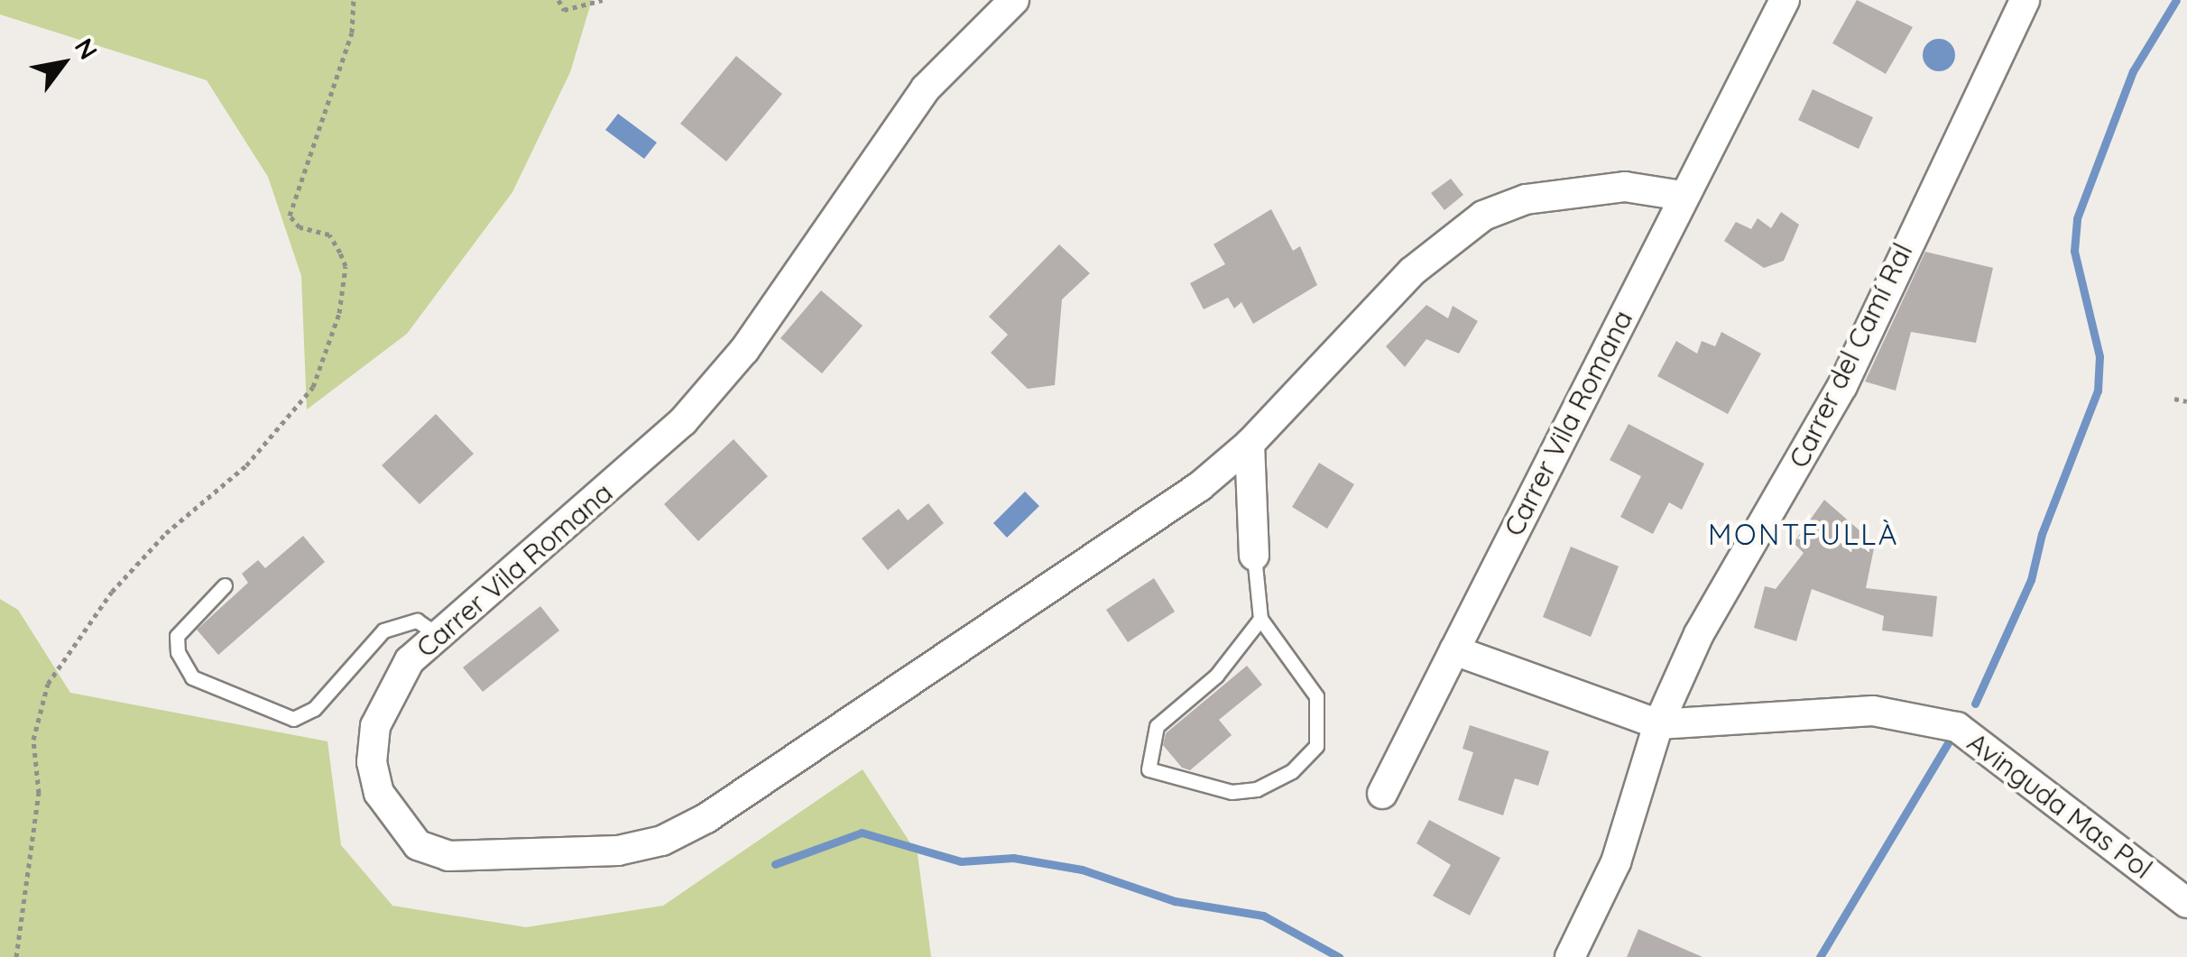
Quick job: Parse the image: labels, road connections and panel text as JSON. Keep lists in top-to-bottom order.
{
  "streets": {
    "street": ["Carrer del Camí Ral", "Carrer Vila Romana", "Avinguda Mas Pol"]
  },
  "crossings": [
    ["Carrer del Camí Ral", "Avinguda Mas Pol"]
  ],
  "districts": ["MONTFULLÀ"],
  "north": "top right"
}
